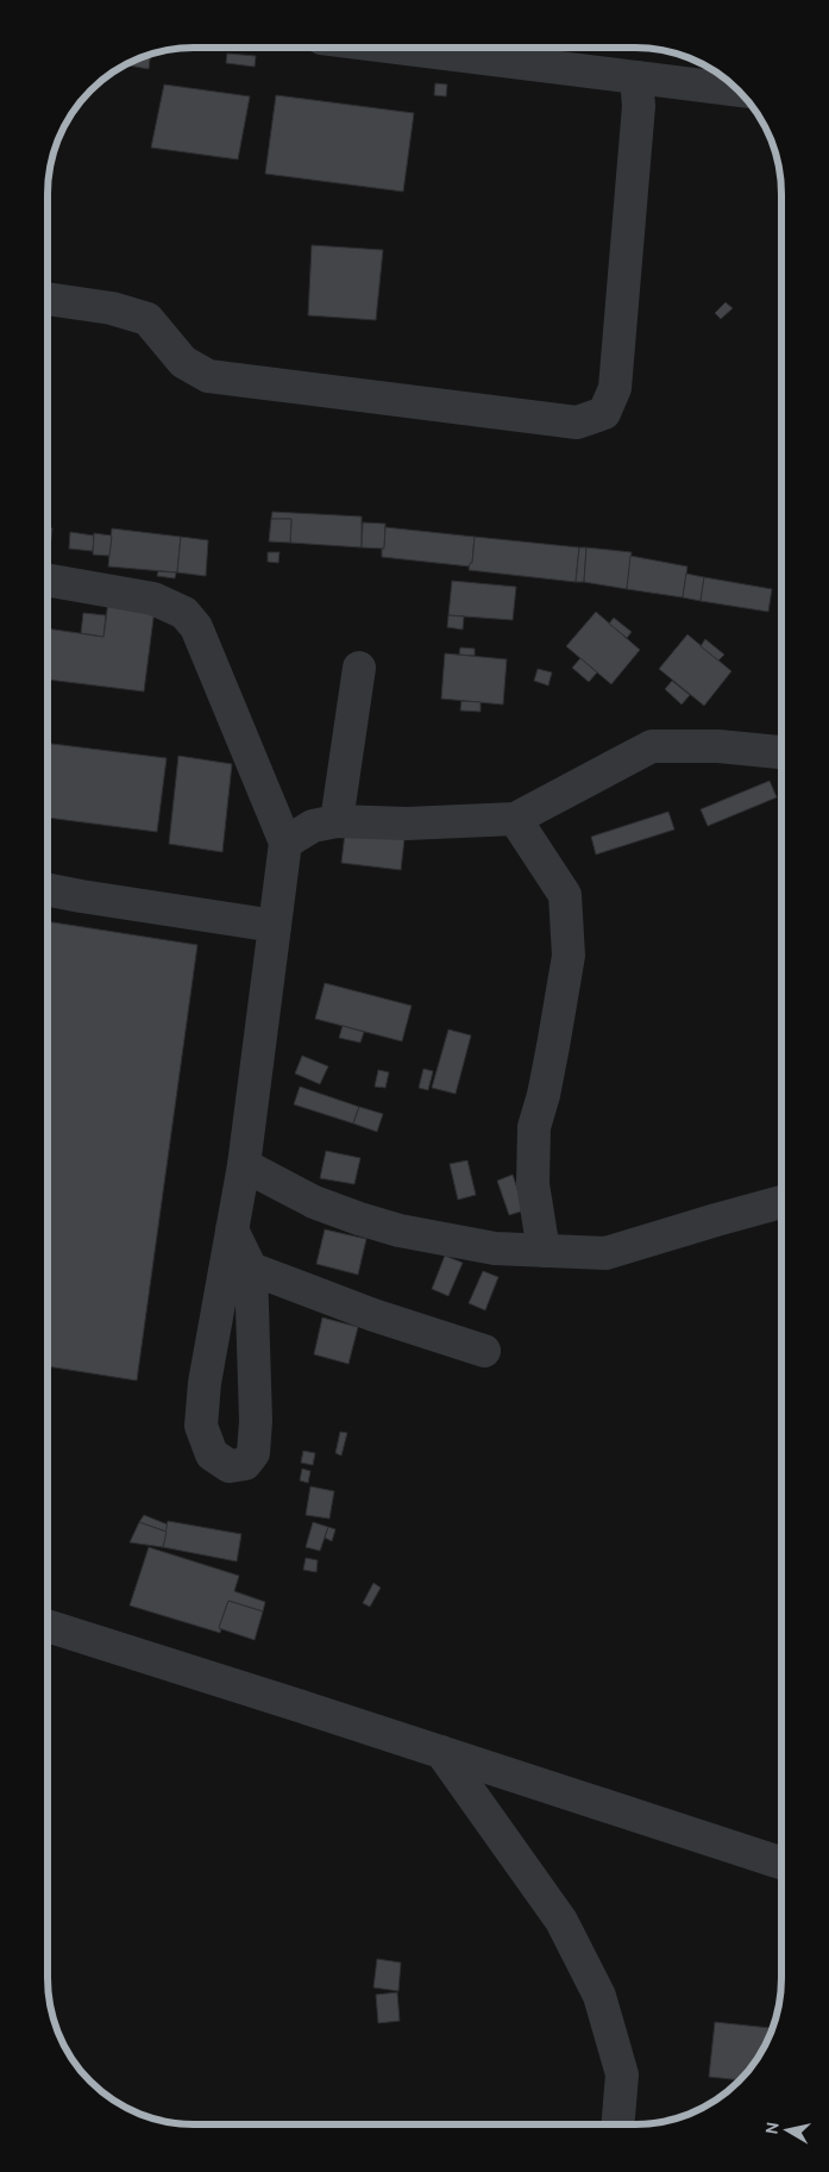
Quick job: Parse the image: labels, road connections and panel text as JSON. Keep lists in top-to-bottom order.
{
  "north": "left"
}
